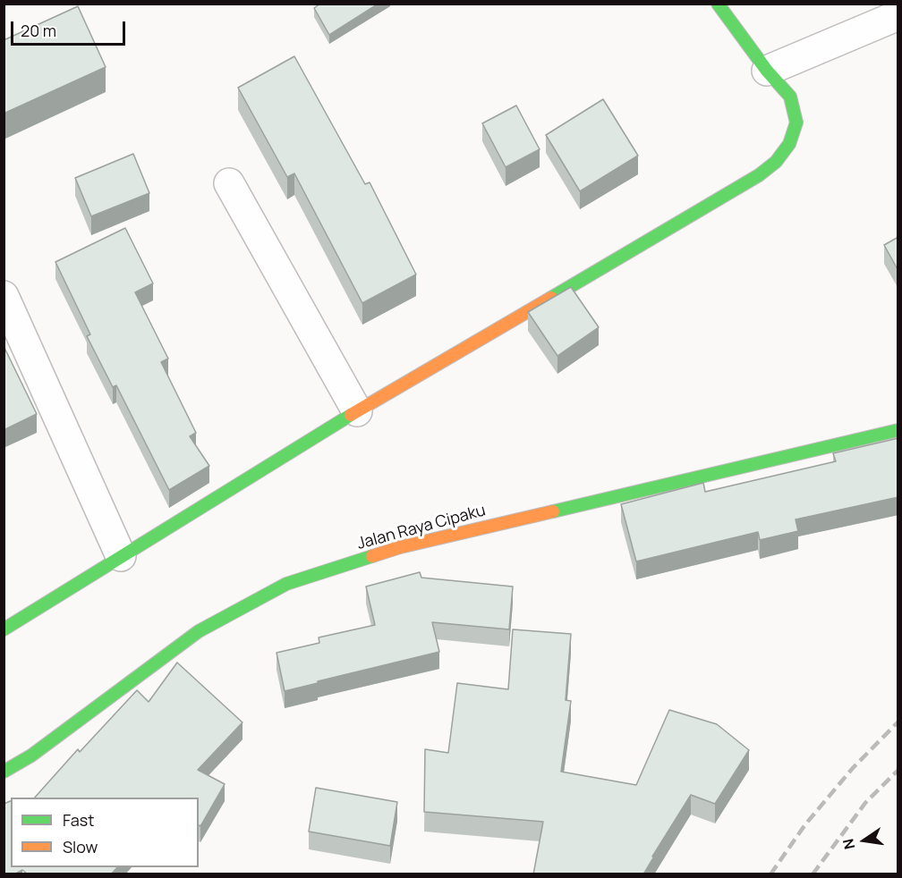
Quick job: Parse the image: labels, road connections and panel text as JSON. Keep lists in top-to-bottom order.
{
  "streets": {
    "street": ["Jalan Raya Cipaku"]
  },
  "legend": ["Fast", "Slow"],
  "scale_bar": "20 m",
  "north": "left"
}
